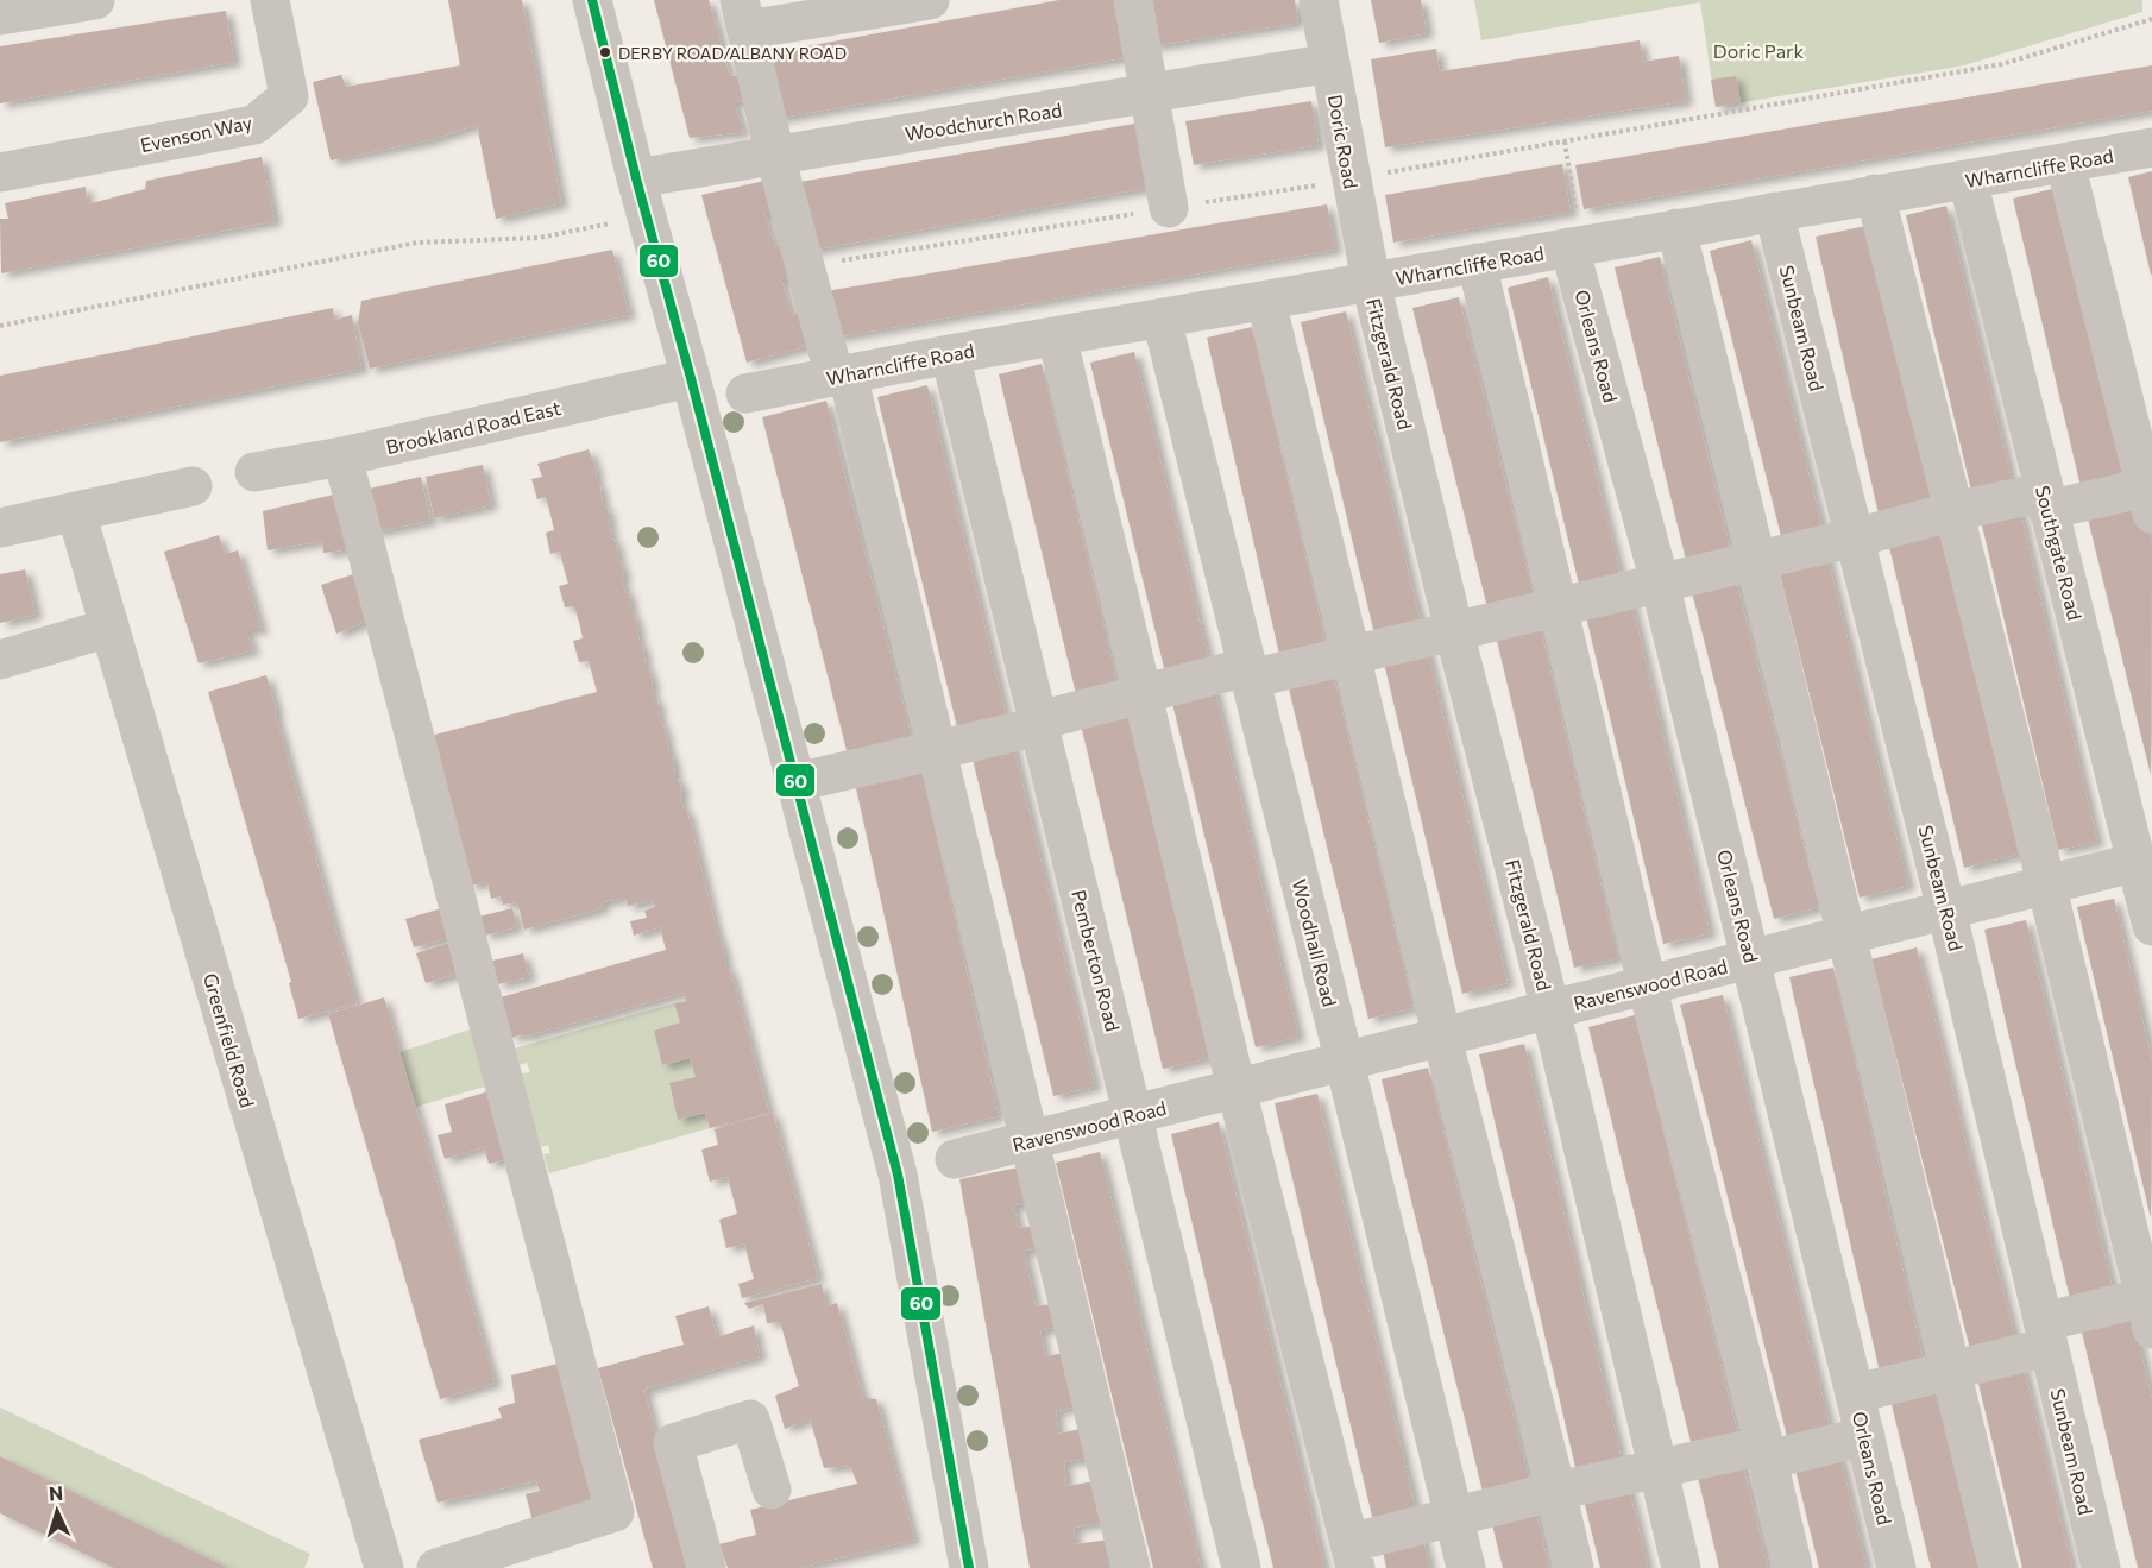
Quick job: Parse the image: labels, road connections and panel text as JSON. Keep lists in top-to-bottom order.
{
  "streets": {
    "street": [
      "Woodchurch Road",
      "Evenson Way",
      "Doric Road",
      "Wharncliffe Road",
      "Sunbeam Road",
      "Orleans Road",
      "Fitzgerald Road",
      "Brookland Road East",
      "Southgate Road",
      "Woodhall Road",
      "Pemberton Road",
      "Ravenswood Road",
      "Greenfield Road"
    ]
  },
  "crossings": [
    ["Woodchurch Road", "Doric Road"],
    ["Doric Road", "Wharncliffe Road"],
    ["Doric Road", "Fitzgerald Road"],
    ["Wharncliffe Road", "Sunbeam Road"],
    ["Wharncliffe Road", "Orleans Road"],
    ["Wharncliffe Road", "Fitzgerald Road"],
    ["Wharncliffe Road", "Southgate Road"],
    ["Wharncliffe Road", "Woodhall Road"],
    ["Wharncliffe Road", "Pemberton Road"],
    ["Sunbeam Road", "Ravenswood Road"],
    ["Orleans Road", "Ravenswood Road"],
    ["Fitzgerald Road", "Ravenswood Road"],
    ["Southgate Road", "Ravenswood Road"],
    ["Woodhall Road", "Ravenswood Road"],
    ["Pemberton Road", "Ravenswood Road"]
  ],
  "parks": ["Doric Park"],
  "places": ["DERBY ROAD/ALBANY ROAD"],
  "lines": ["transit line 60"],
  "north": "top"
}
